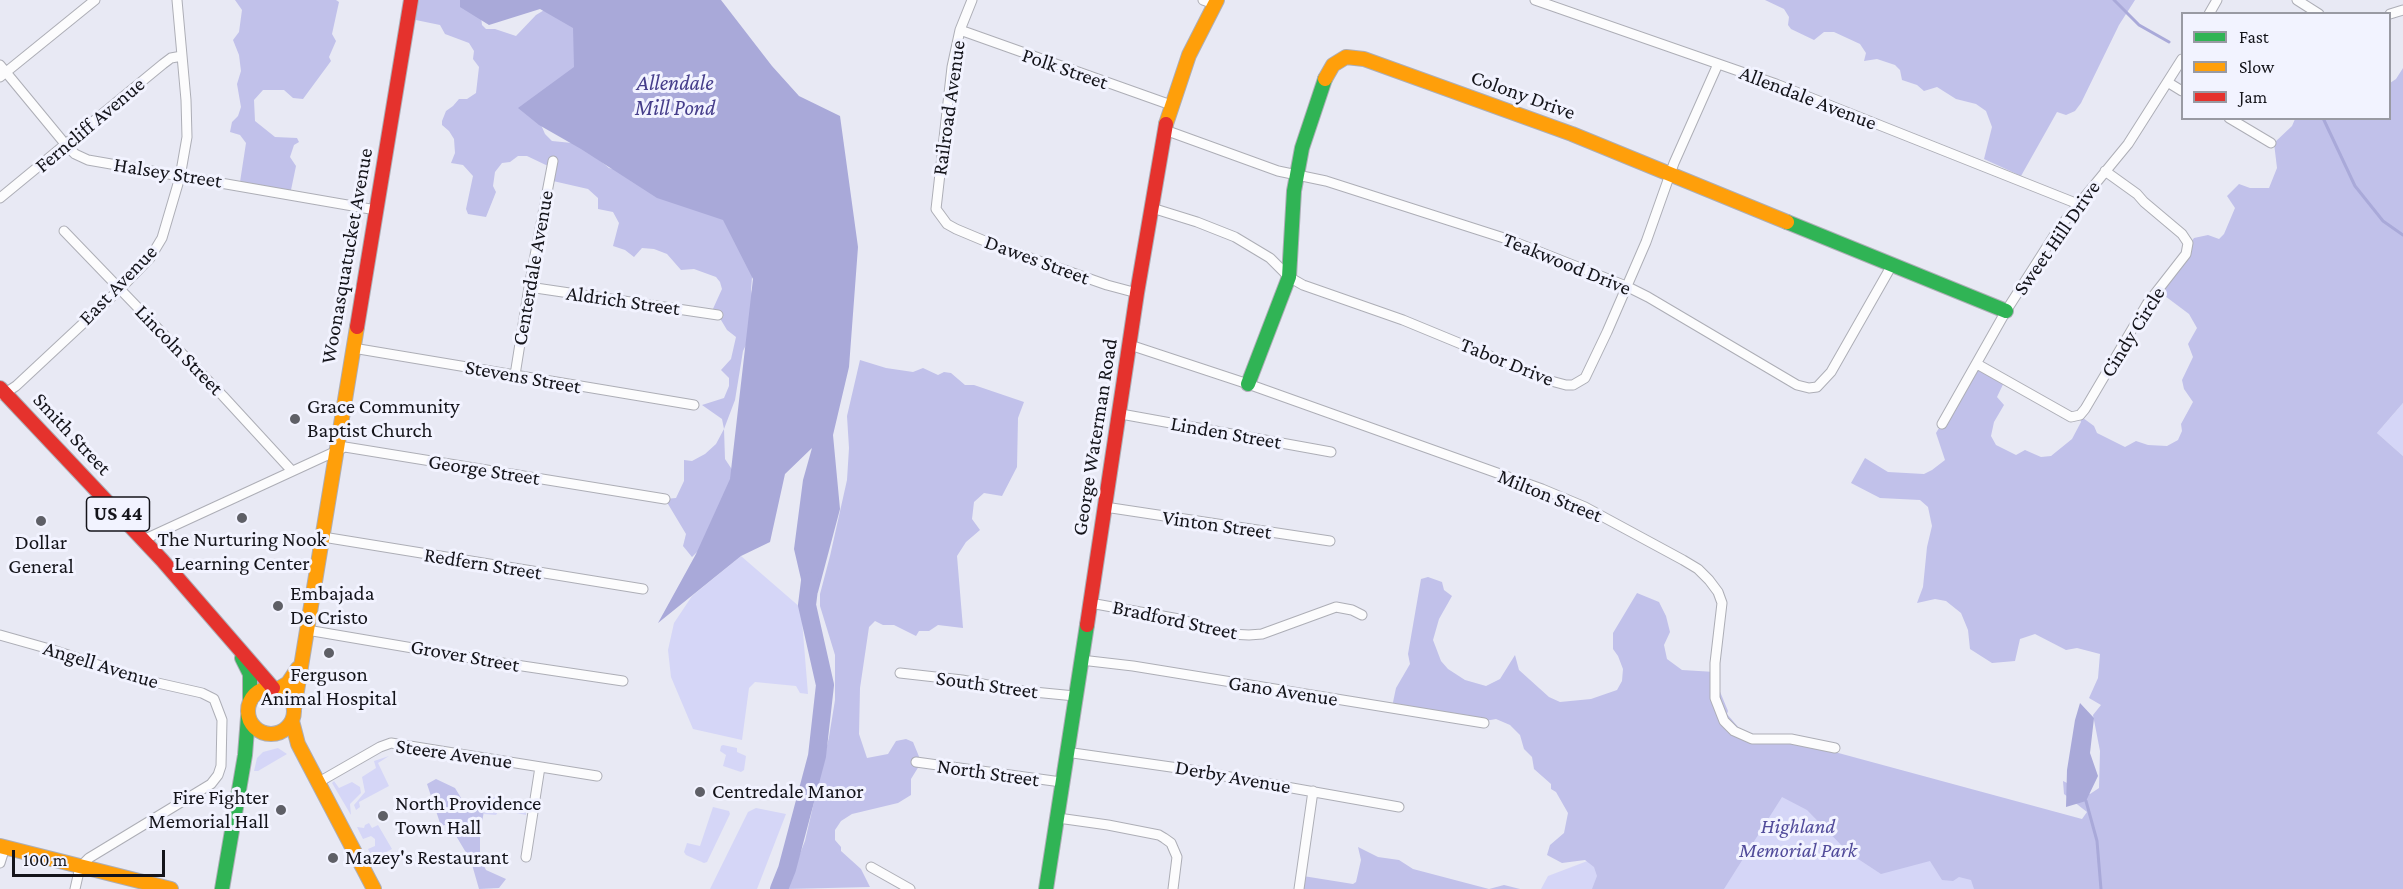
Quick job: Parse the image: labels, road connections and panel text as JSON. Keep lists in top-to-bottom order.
{
  "streets": {
    "main road": [
      "Colony Drive",
      "Woonasquatucket Avenue",
      "Smith Street",
      "George Waterman Road",
      "US 44"
    ],
    "street": [
      "Polk Street",
      "Allendale Avenue",
      "Railroad Avenue",
      "Ferncliff Avenue",
      "Halsey Street",
      "Sweet Hill Drive",
      "Dawes Street",
      "Teakwood Drive",
      "Centerdale Avenue",
      "East Avenue",
      "Aldrich Street",
      "Cindy Circle",
      "Lincoln Street",
      "Tabor Drive",
      "Stevens Street",
      "Linden Street",
      "George Street",
      "Milton Street",
      "Vinton Street",
      "Redfern Street",
      "Bradford Street",
      "Grover Street",
      "Angell Avenue",
      "South Street",
      "Gano Avenue",
      "Steere Avenue",
      "North Street",
      "Derby Avenue"
    ]
  },
  "crossings": [
    ["Polk Street", "Railroad Avenue"],
    ["Polk Street", "George Waterman Road"],
    ["Colony Drive", "Sweet Hill Drive"],
    ["Colony Drive", "Teakwood Drive"],
    ["Colony Drive", "Tabor Drive"],
    ["Colony Drive", "Milton Street"],
    ["Allendale Avenue", "Sweet Hill Drive"],
    ["Allendale Avenue", "Tabor Drive"],
    ["Railroad Avenue", "Dawes Street"],
    ["Ferncliff Avenue", "Halsey Street"],
    ["Ferncliff Avenue", "East Avenue"],
    ["Halsey Street", "Woonasquatucket Avenue"],
    ["Halsey Street", "East Avenue"],
    ["Sweet Hill Drive", "Cindy Circle"],
    ["Woonasquatucket Avenue", "Stevens Street"],
    ["Woonasquatucket Avenue", "Smith Street"],
    ["Woonasquatucket Avenue", "George Street"],
    ["Woonasquatucket Avenue", "Redfern Street"],
    ["Woonasquatucket Avenue", "Grover Street"],
    ["Dawes Street", "George Waterman Road"],
    ["Teakwood Drive", "Tabor Drive"],
    ["Teakwood Drive", "George Waterman Road"],
    ["Centerdale Avenue", "Aldrich Street"],
    ["Centerdale Avenue", "Stevens Street"],
    ["East Avenue", "Lincoln Street"],
    ["East Avenue", "Smith Street"],
    ["Lincoln Street", "George Street"],
    ["Tabor Drive", "George Waterman Road"],
    ["Linden Street", "George Waterman Road"],
    ["Smith Street", "George Street"],
    ["George Waterman Road", "Milton Street"],
    ["George Waterman Road", "Vinton Street"],
    ["George Waterman Road", "Bradford Street"],
    ["George Waterman Road", "South Street"],
    ["George Waterman Road", "Gano Avenue"],
    ["George Waterman Road", "North Street"],
    ["George Waterman Road", "Derby Avenue"]
  ],
  "water": ["Allendale Mill Pond"],
  "parks": ["Highland Memorial Park"],
  "places": [
    "Grace Community Baptist Church",
    "The Nurturing Nook Learning Center",
    "Dollar General",
    "Embajada De Cristo",
    "Ferguson Animal Hospital",
    "Centredale Manor",
    "Fire Fighter Memorial Hall",
    "North Providence Town Hall",
    "Mazey's Restaurant"
  ],
  "legend": ["Fast", "Slow", "Jam"],
  "scale_bar": "100 m"
}
